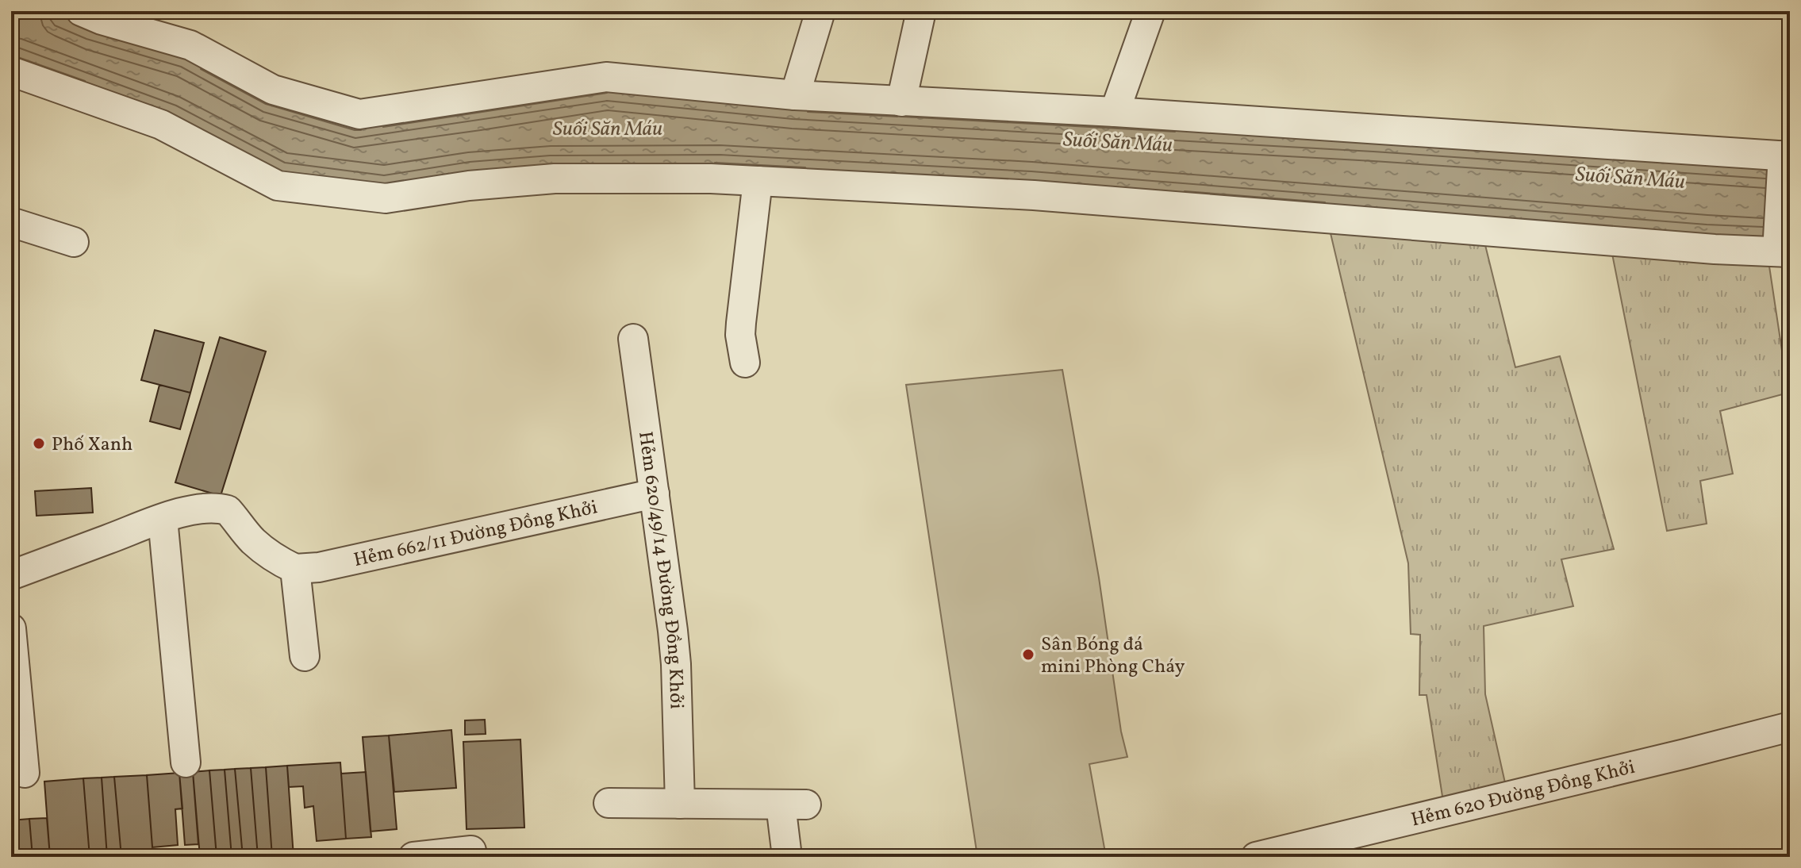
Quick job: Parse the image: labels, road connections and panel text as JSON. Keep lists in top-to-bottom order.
{
  "streets": {
    "street": ["Hẻm 662/11 Đường Đồng Khởi", "Hẻm 620/49/14 Đường Đồng Khởi", "Hẻm 620 Đường Đồng Khởi"]
  },
  "crossings": [
    ["Hẻm 662/11 Đường Đồng Khởi", "Hẻm 620/49/14 Đường Đồng Khởi"]
  ],
  "water": ["Suối Săn Máu"],
  "places": ["Phố Xanh", "Sân Bóng đá mini Phòng Cháy"]
}
